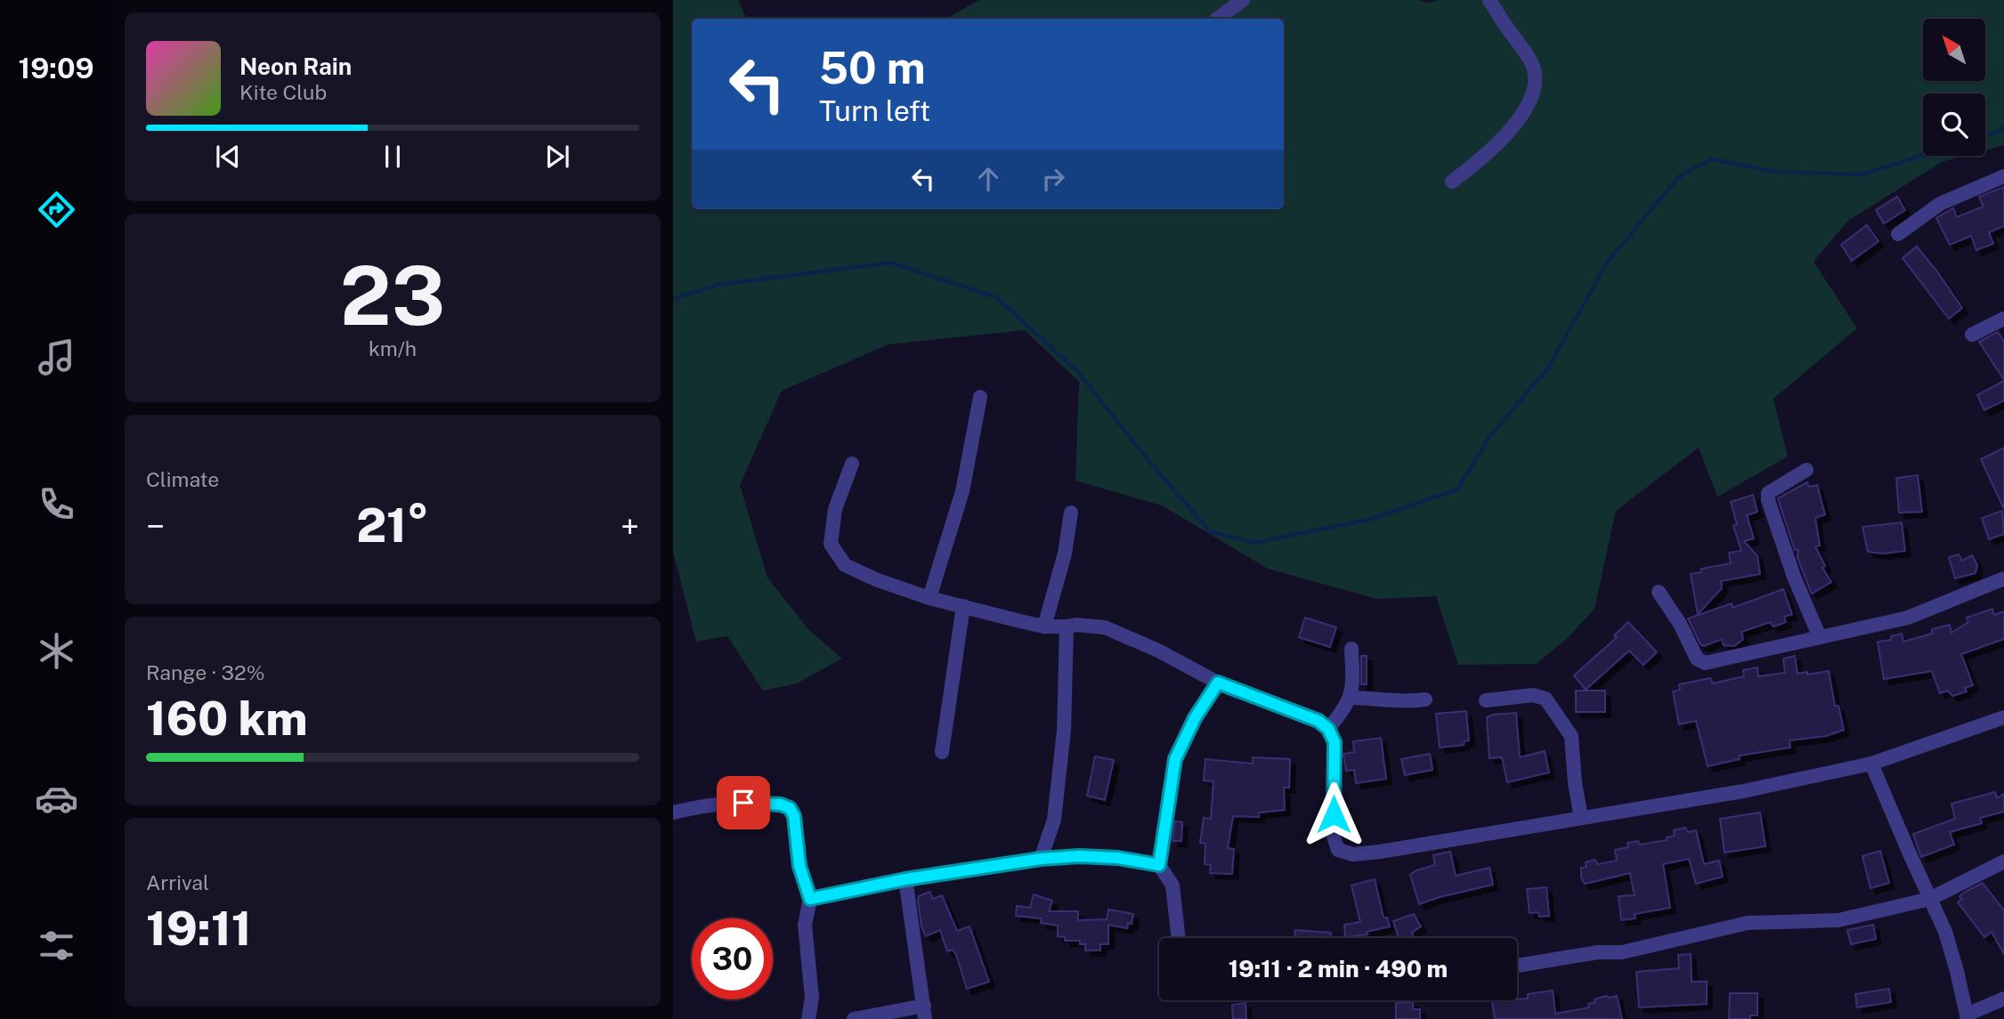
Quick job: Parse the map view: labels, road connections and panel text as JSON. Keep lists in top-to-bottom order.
{
  "north": "top left",
  "page": {
    "tabs": "19:09",
    "turn": ["50 m", "Turn left"],
    "song": ["Neon Rain", "Kite Club"],
    "tile": [
      ["23", "km/h"],
      "Climate",
      ["Range · 32%", "160 km"],
      ["Arrival", "19:11"]
    ],
    "heat": ["−", "21°", "+"],
    "limit": "30",
    "trip": "19:11 · 2 min · 490 m"
  }
}
